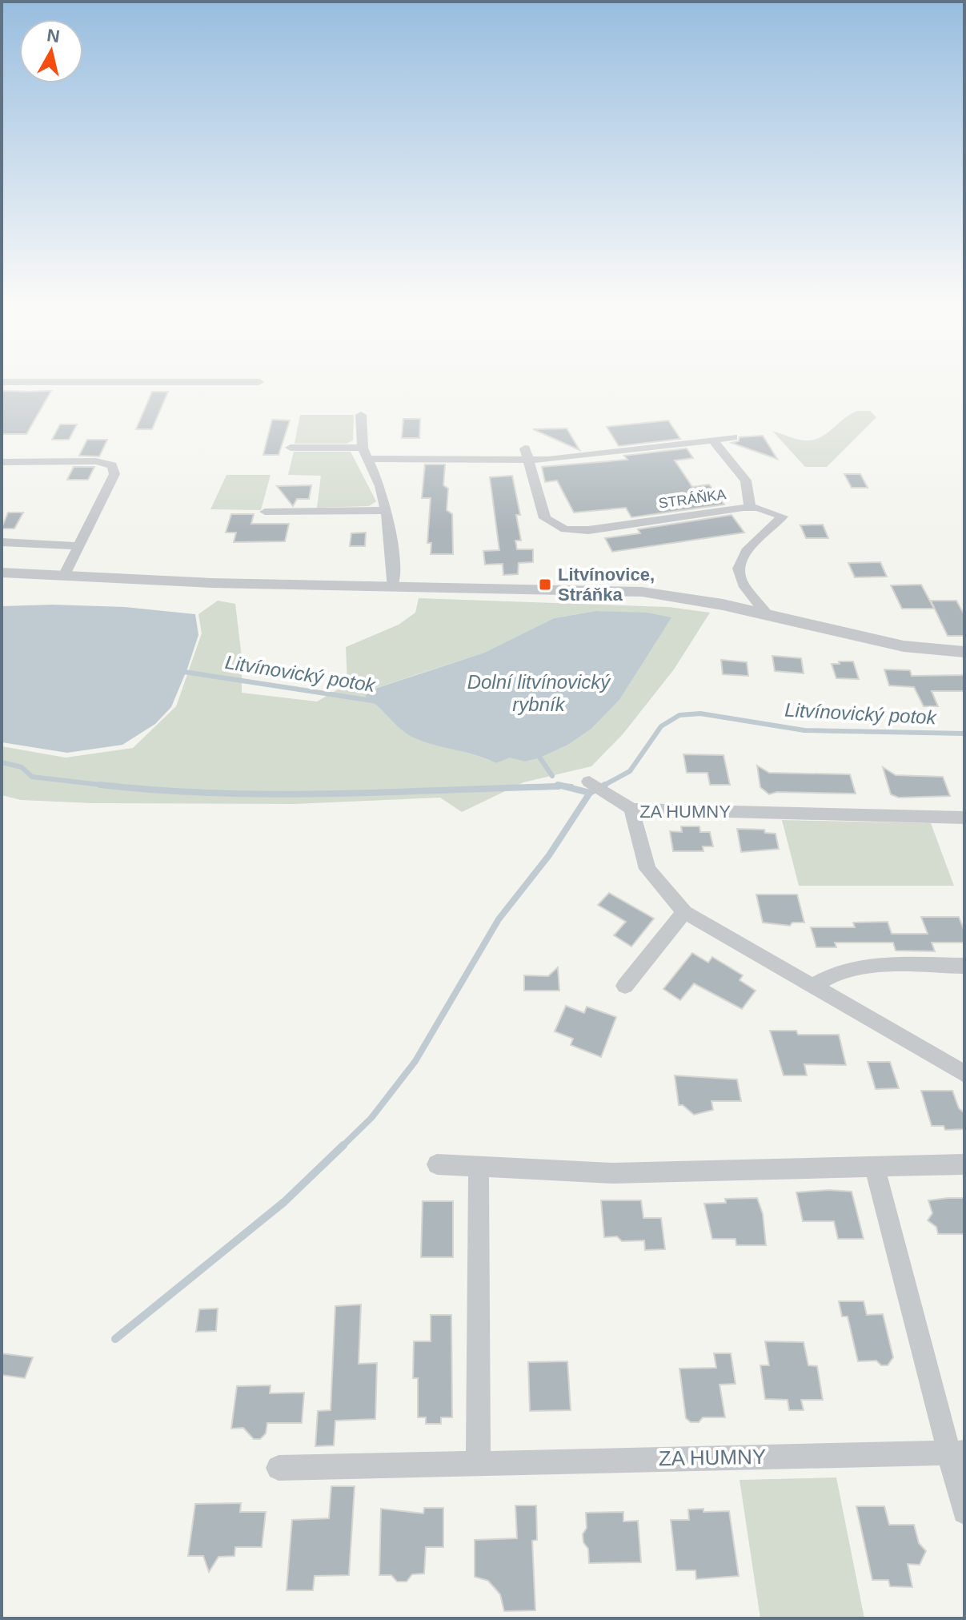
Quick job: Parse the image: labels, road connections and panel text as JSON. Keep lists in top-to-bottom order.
{
  "streets": {
    "street": ["STRÁŇKA", "ZA HUMNY"]
  },
  "water": ["Litvínovický potok", "Dolní litvínovický rybník"],
  "places": {
    "transit": ["Litvínovice, Stráňka"]
  },
  "north": "top"
}
